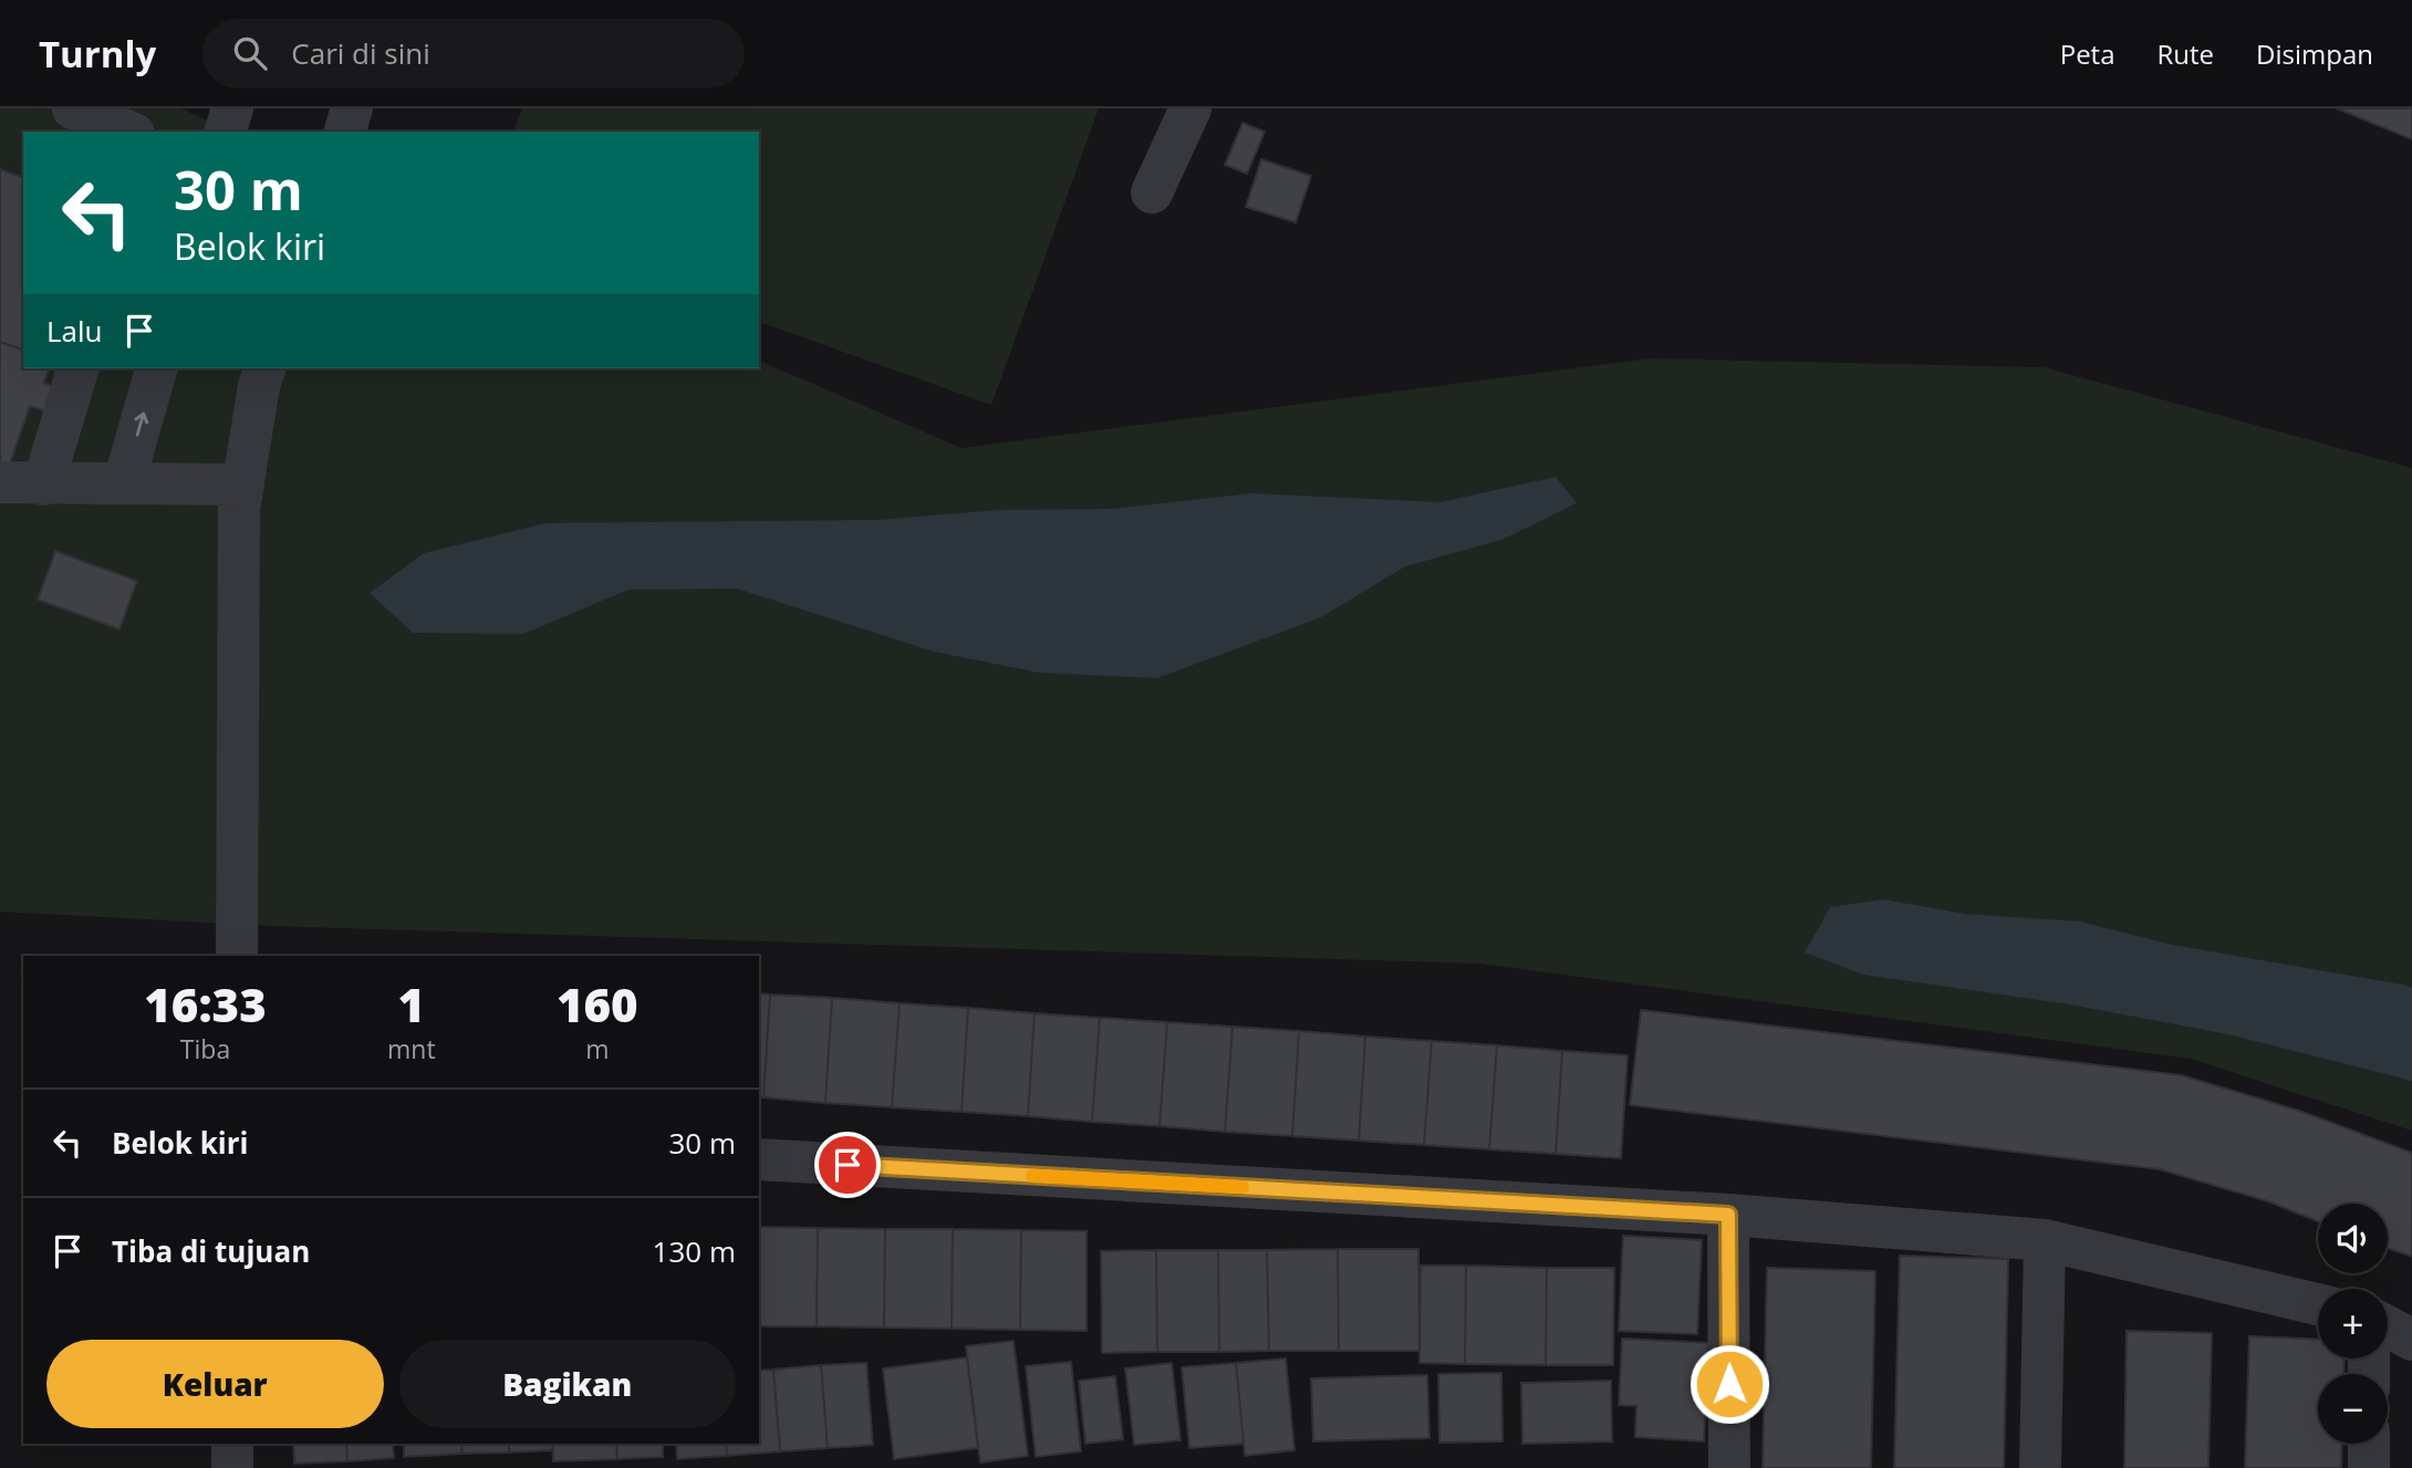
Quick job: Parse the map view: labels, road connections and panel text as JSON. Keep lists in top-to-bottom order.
{
  "page": {
    "header": "Turnly",
    "search": "Cari di sini",
    "nav": ["Peta", "Rute", "Disimpan"],
    "turn": ["30 m", "Belok kiri"],
    "then": "Lalu",
    "eta": [
      "16:33",
      "Tiba",
      "1",
      "mnt",
      "160",
      "m"
    ],
    "list": [
      {
        "name": "Belok kiri",
        "value": "30 m"
      },
      {
        "name": "Tiba di tujuan",
        "value": "130 m"
      }
    ],
    "map_buttons": ["+", "−"],
    "buttons": ["Keluar", "Bagikan"]
  }
}
